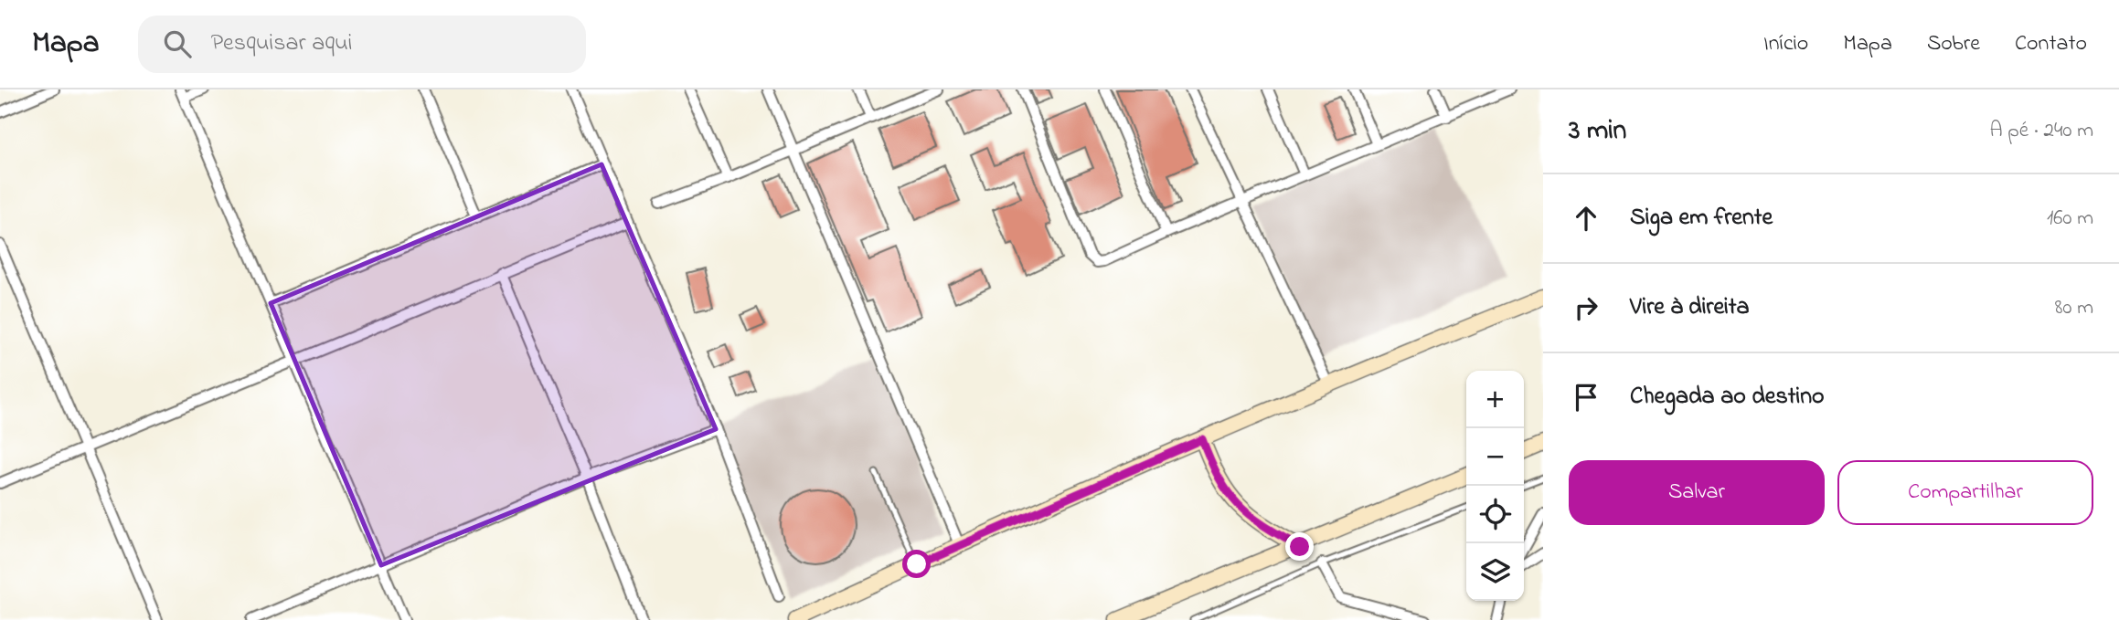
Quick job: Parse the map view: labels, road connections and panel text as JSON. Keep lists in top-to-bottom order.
{
  "page": {
    "header": "Mapa",
    "search": "Pesquisar aqui",
    "nav": [
      "Início",
      "Mapa",
      "Sobre",
      "Contato"
    ],
    "heading": ["3 min", "A pé · 240 m"],
    "list": [
      ["Siga em frente", "160 m"],
      ["Vire à direita", "80 m"],
      "Chegada ao destino"
    ],
    "map_buttons": ["+", "−"],
    "buttons": ["Salvar", "Compartilhar"]
  }
}
